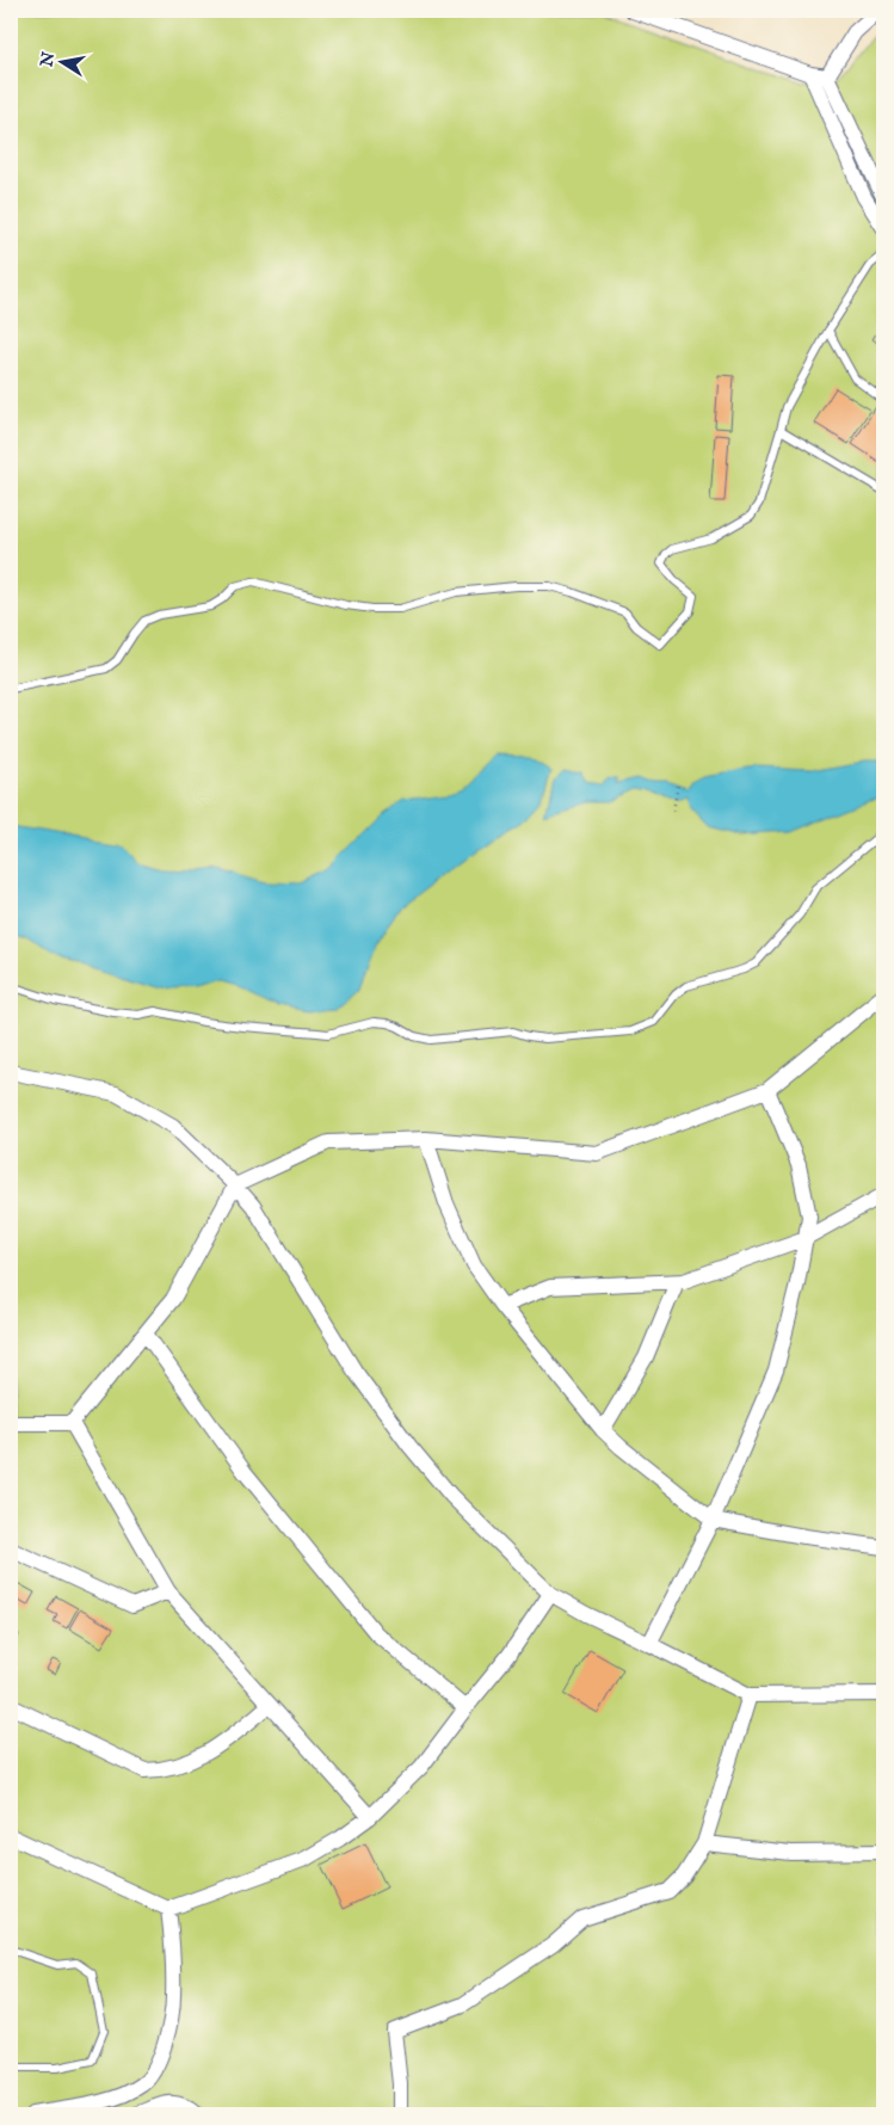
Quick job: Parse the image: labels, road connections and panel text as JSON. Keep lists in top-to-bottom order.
{
  "north": "left"
}
